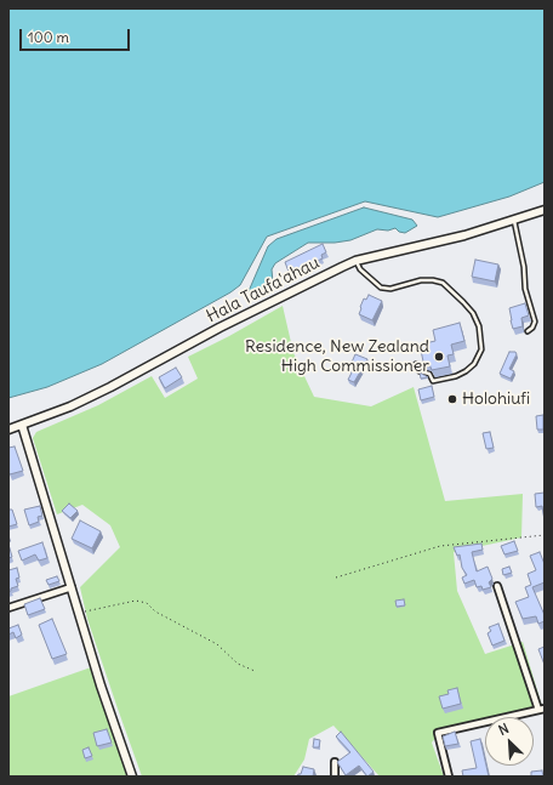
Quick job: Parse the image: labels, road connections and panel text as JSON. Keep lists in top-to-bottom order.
{
  "streets": {
    "street": ["Hala Taufa'ahau"]
  },
  "places": ["Residence, New Zealand High Commissioner", "Holohiufi"],
  "scale_bar": "100 m",
  "north": "top left"
}
